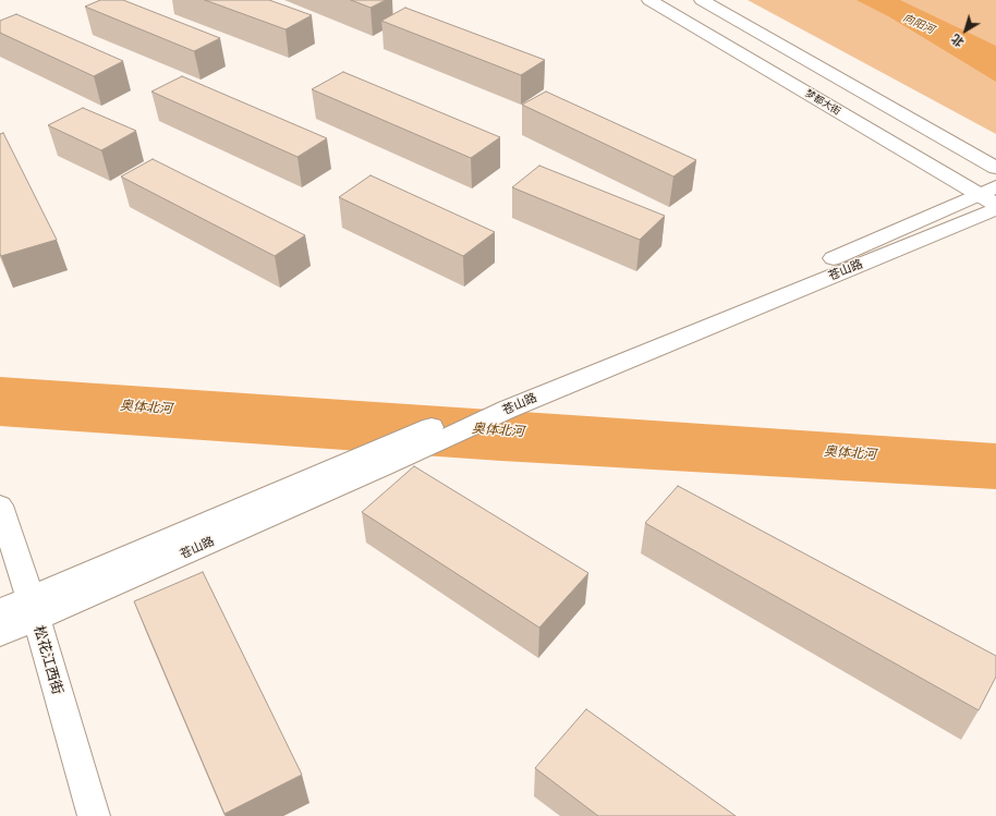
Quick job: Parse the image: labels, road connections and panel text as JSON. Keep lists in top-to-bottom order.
{
  "streets": {
    "street": ["梦都大街", "苍山路", "松花江西街"]
  },
  "crossings": [
    ["梦都大街", "苍山路"],
    ["苍山路", "松花江西街"]
  ],
  "water": ["向阳河", "奥体北河"],
  "north": "bottom left"
}
